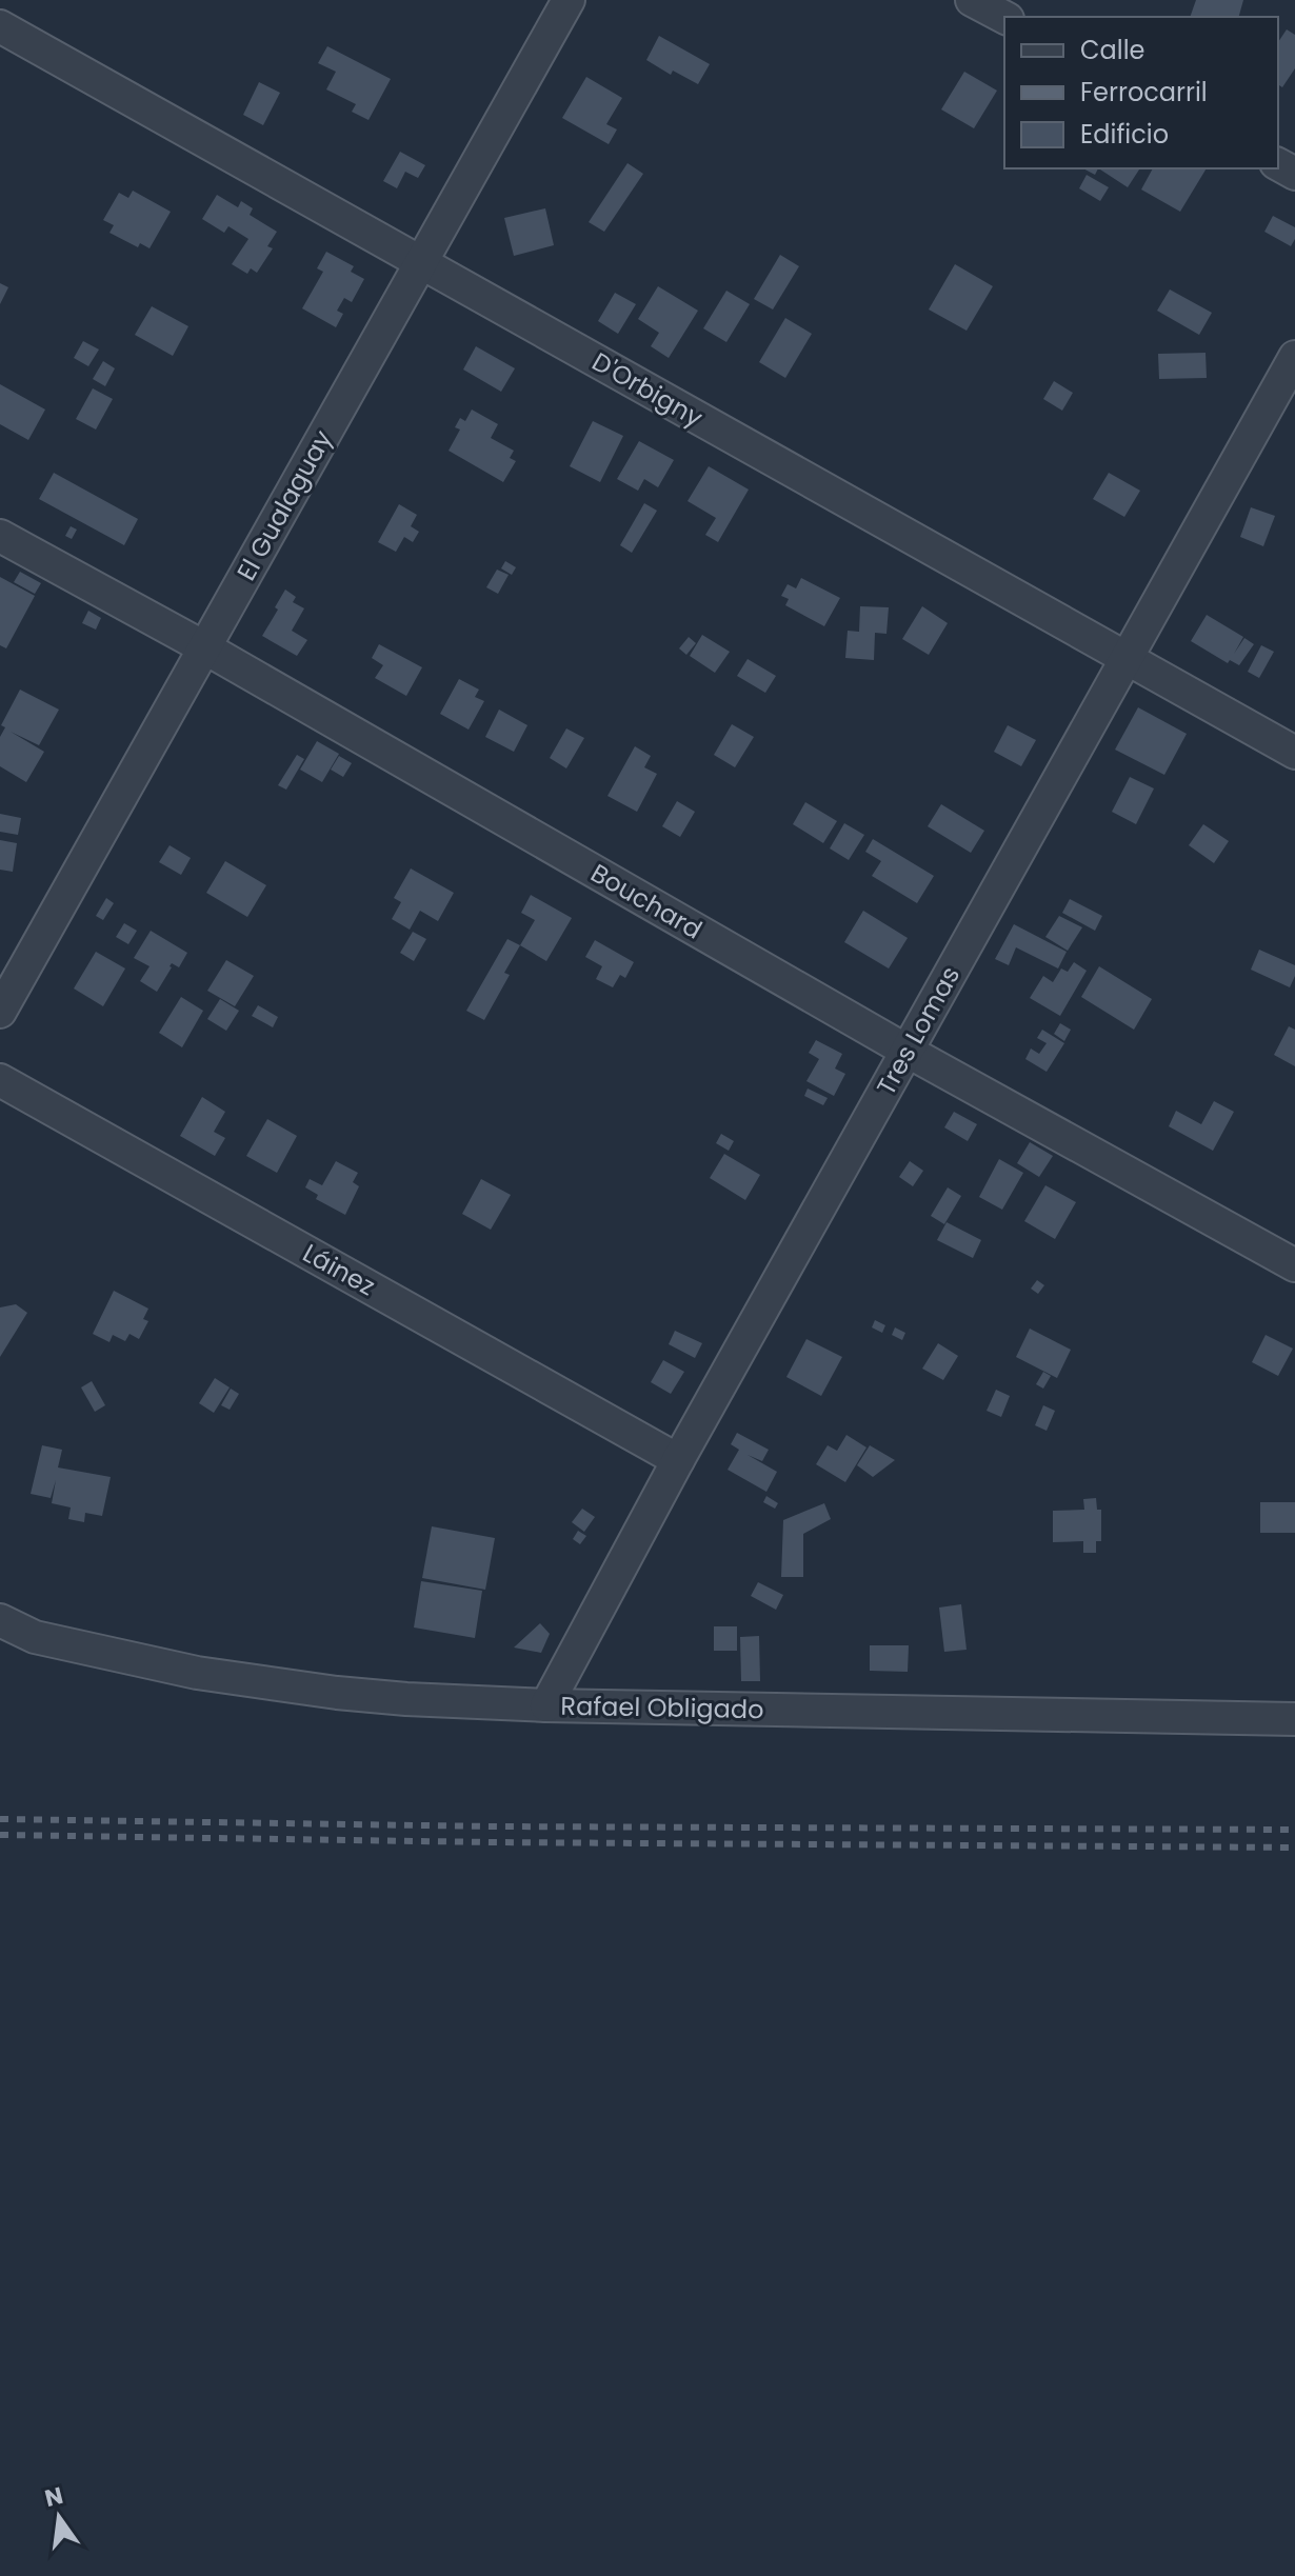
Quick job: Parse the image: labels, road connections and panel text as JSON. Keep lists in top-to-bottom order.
{
  "streets": {
    "street": [
      "D'Orbigny",
      "El Gualaguay",
      "Bouchard",
      "Tres Lomas",
      "Láinez",
      "Rafael Obligado"
    ]
  },
  "crossings": [
    ["D'Orbigny", "El Gualaguay"],
    ["D'Orbigny", "Tres Lomas"],
    ["El Gualaguay", "Bouchard"],
    ["Bouchard", "Tres Lomas"],
    ["Tres Lomas", "Láinez"],
    ["Tres Lomas", "Rafael Obligado"]
  ],
  "legend": ["Calle", "Ferrocarril", "Edificio"],
  "north": "top"
}
